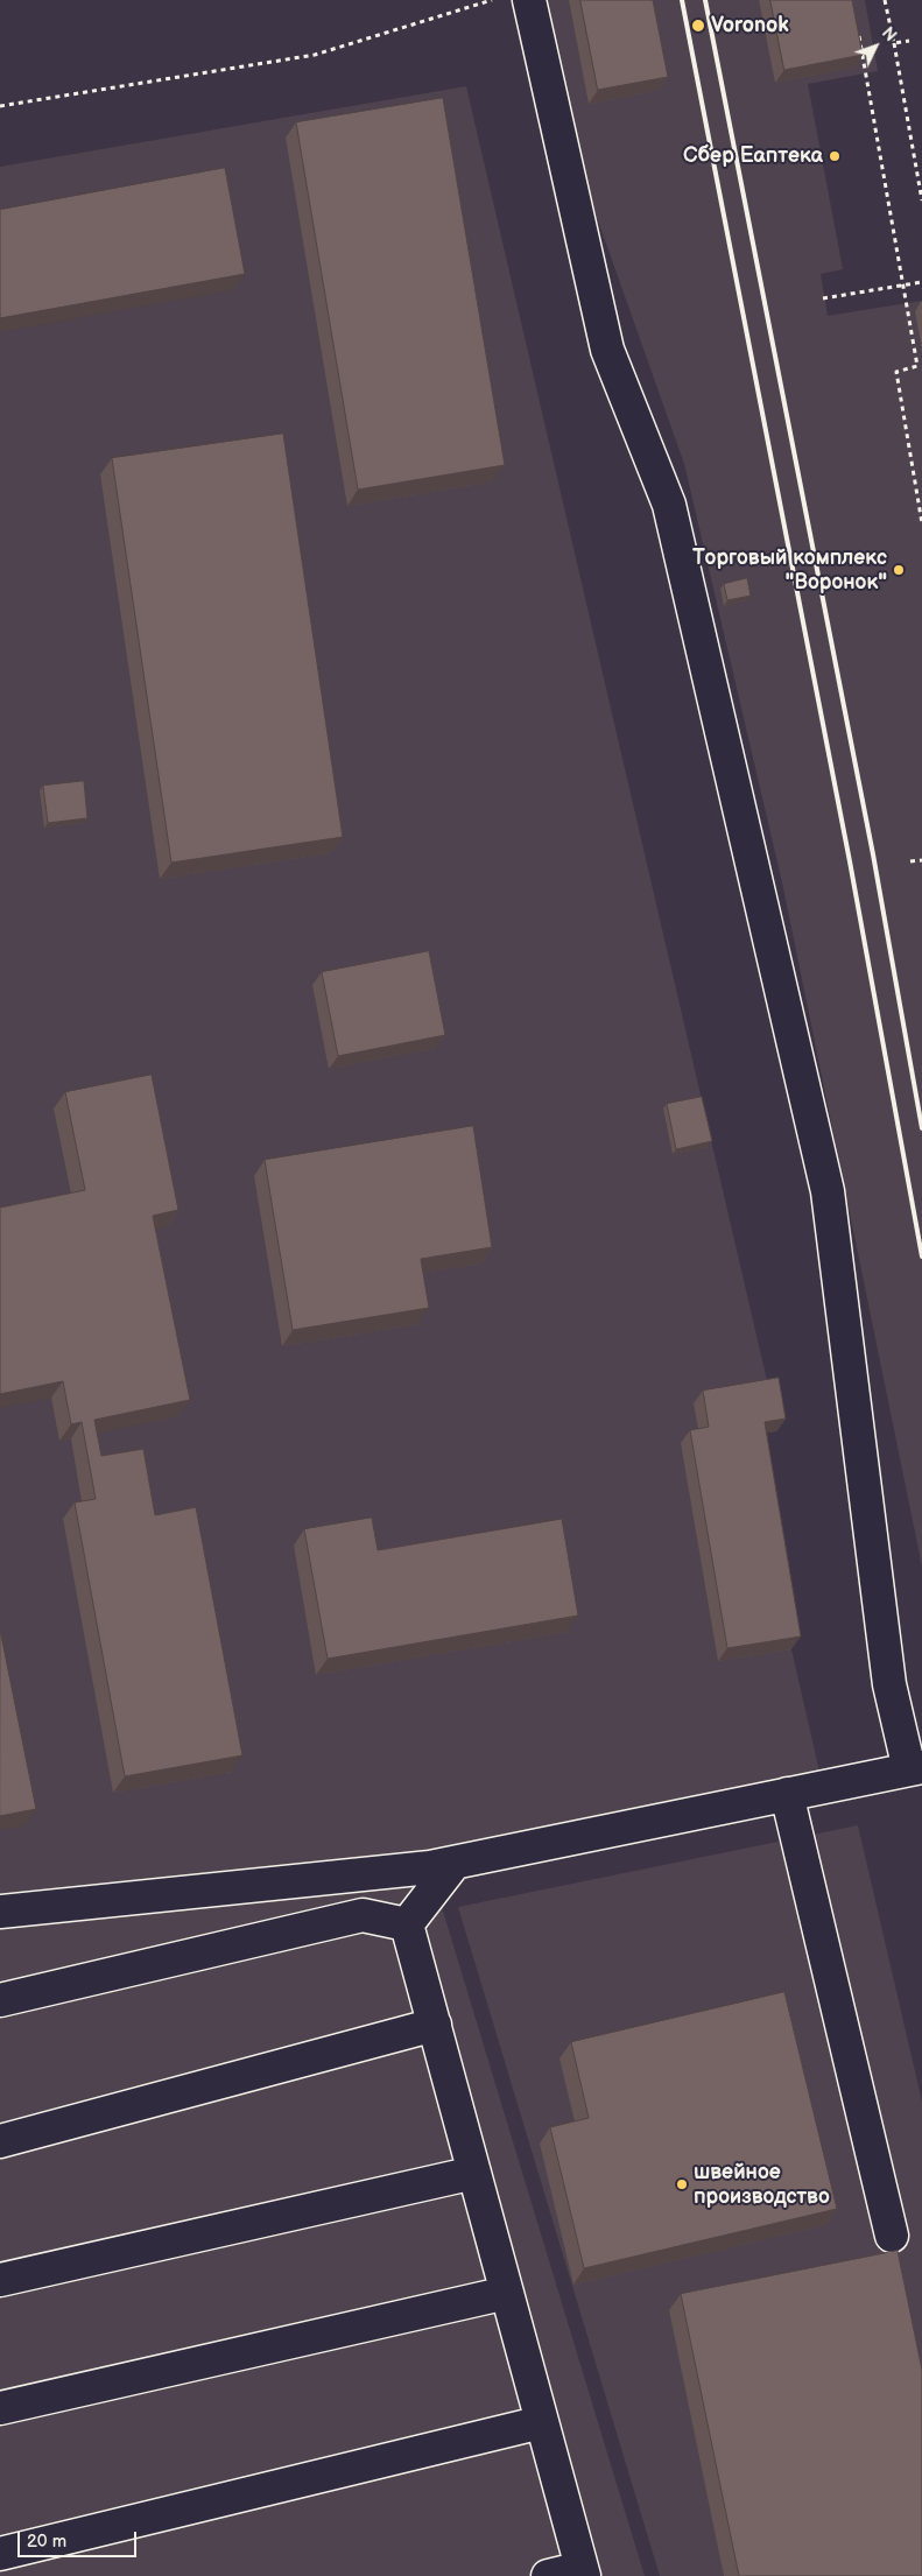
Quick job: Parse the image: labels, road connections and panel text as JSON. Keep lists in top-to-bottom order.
{
  "places": [
    "Voronok",
    "Сбер Еаптека",
    "Торговый комплекс \"Воронок\"",
    "швейное производство"
  ],
  "scale_bar": "20 m",
  "north": "top right"
}
